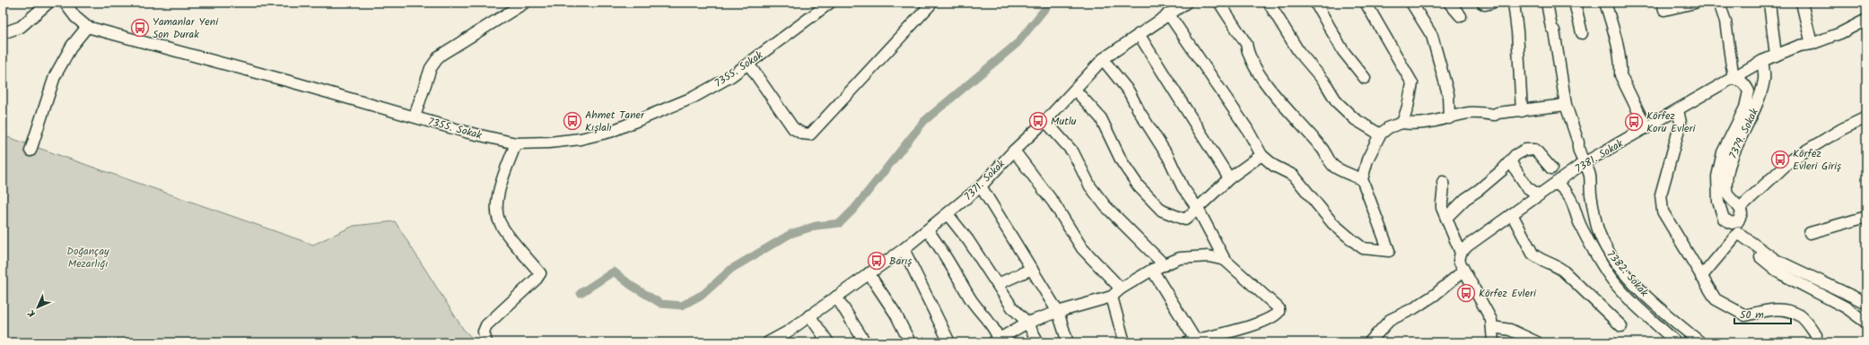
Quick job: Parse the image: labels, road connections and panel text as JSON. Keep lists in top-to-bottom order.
{
  "streets": {
    "street": [
      "7355. Sokak",
      "7379. Sokak",
      "7381. Sokak",
      "7371. Sokak",
      "7382: Sokak"
    ]
  },
  "crossings": [
    ["7379. Sokak", "7381. Sokak"],
    ["7381. Sokak", "7382: Sokak"]
  ],
  "parks": ["Doğançay Mezarlığı"],
  "places": {
    "bus stop": [
      "Yamanlar Yeni Son Durak",
      "Ahmet Taner Kışlalı",
      "Mutlu",
      "Körfez Koru Evleri",
      "Körfez Evleri Giriş",
      "Barış",
      "Körfez Evleri"
    ]
  },
  "scale_bar": "50 m",
  "north": "bottom left"
}
